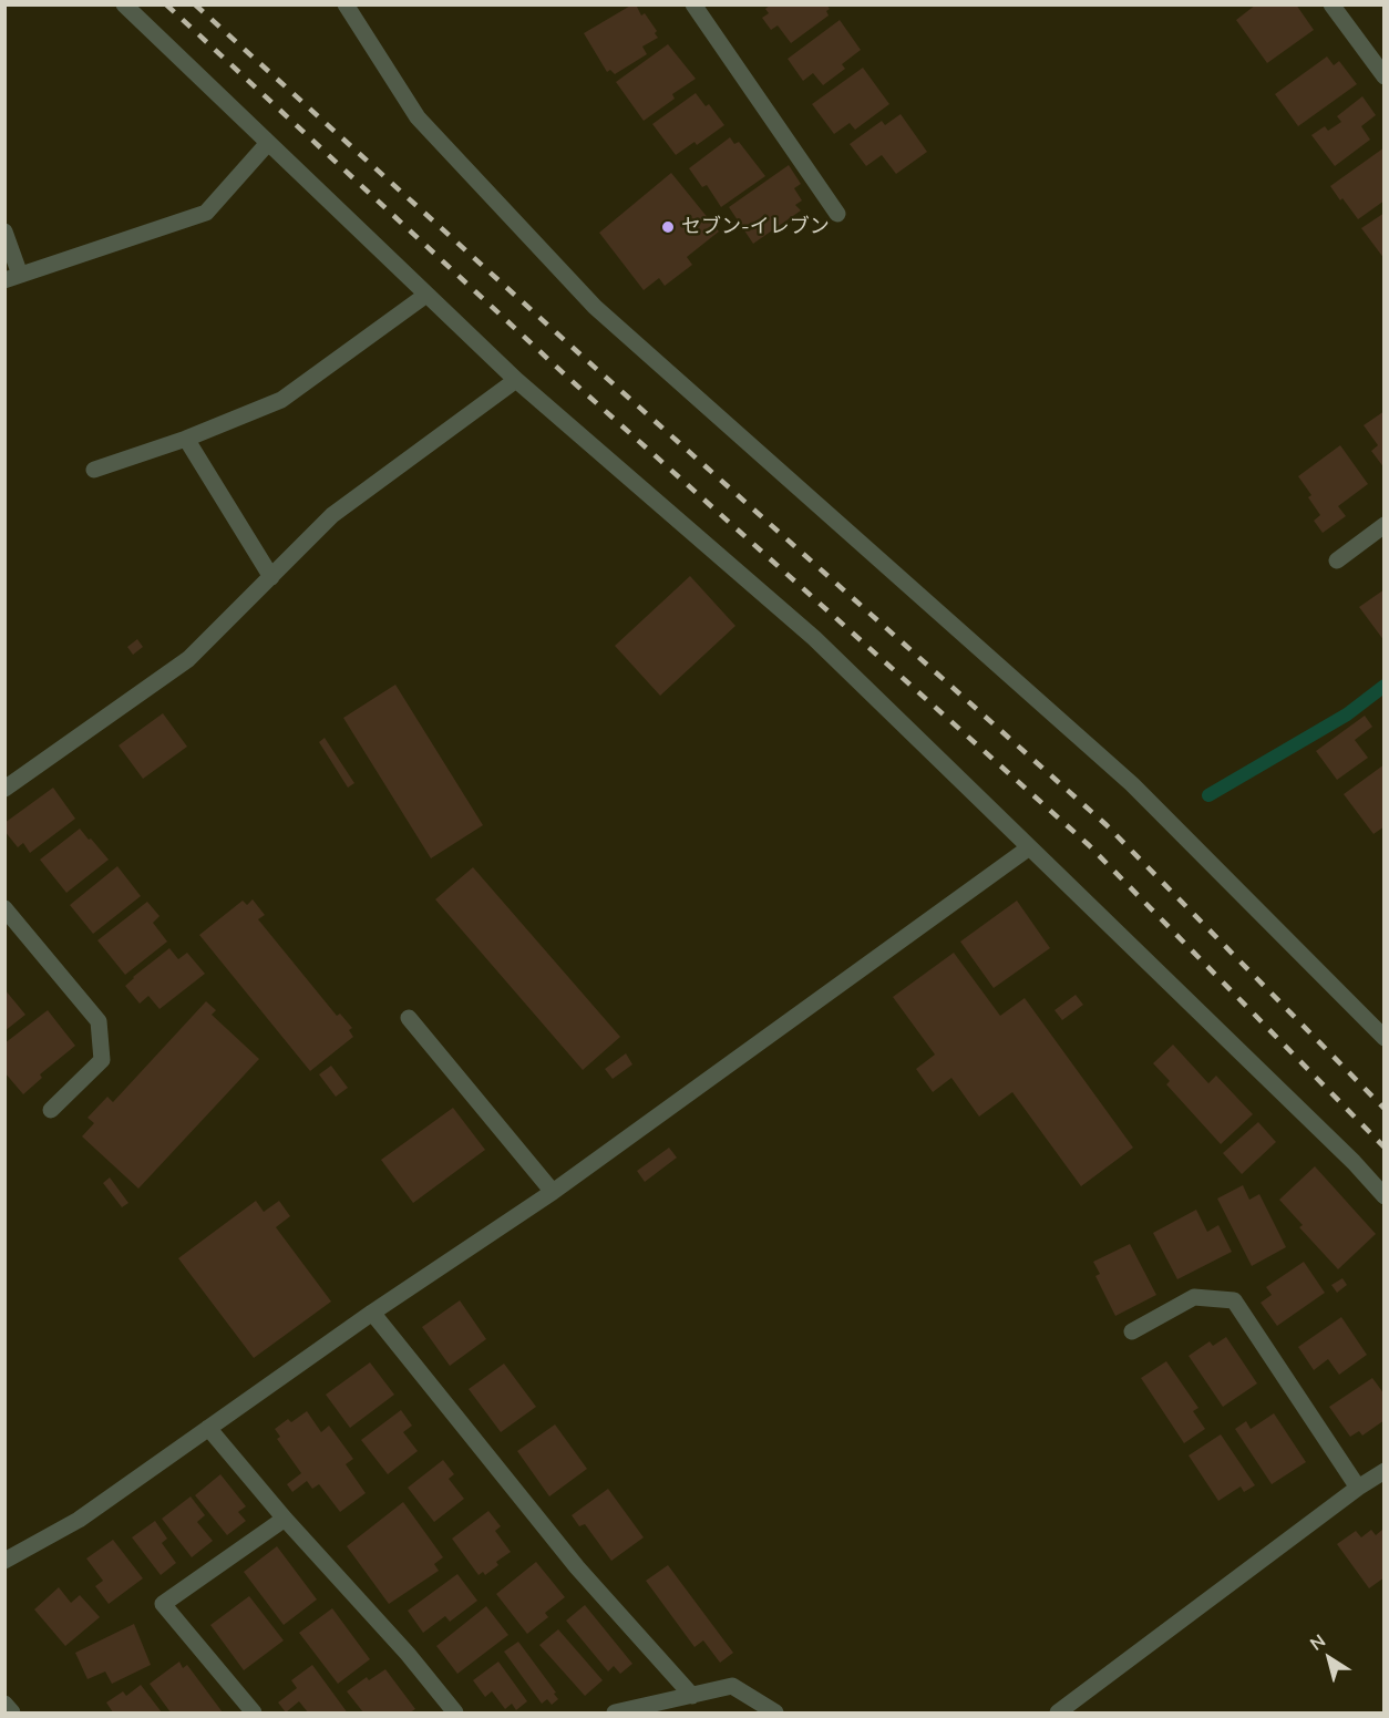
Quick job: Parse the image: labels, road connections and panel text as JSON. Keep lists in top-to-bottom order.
{
  "places": ["セブン-イレブン"],
  "north": "top left"
}
